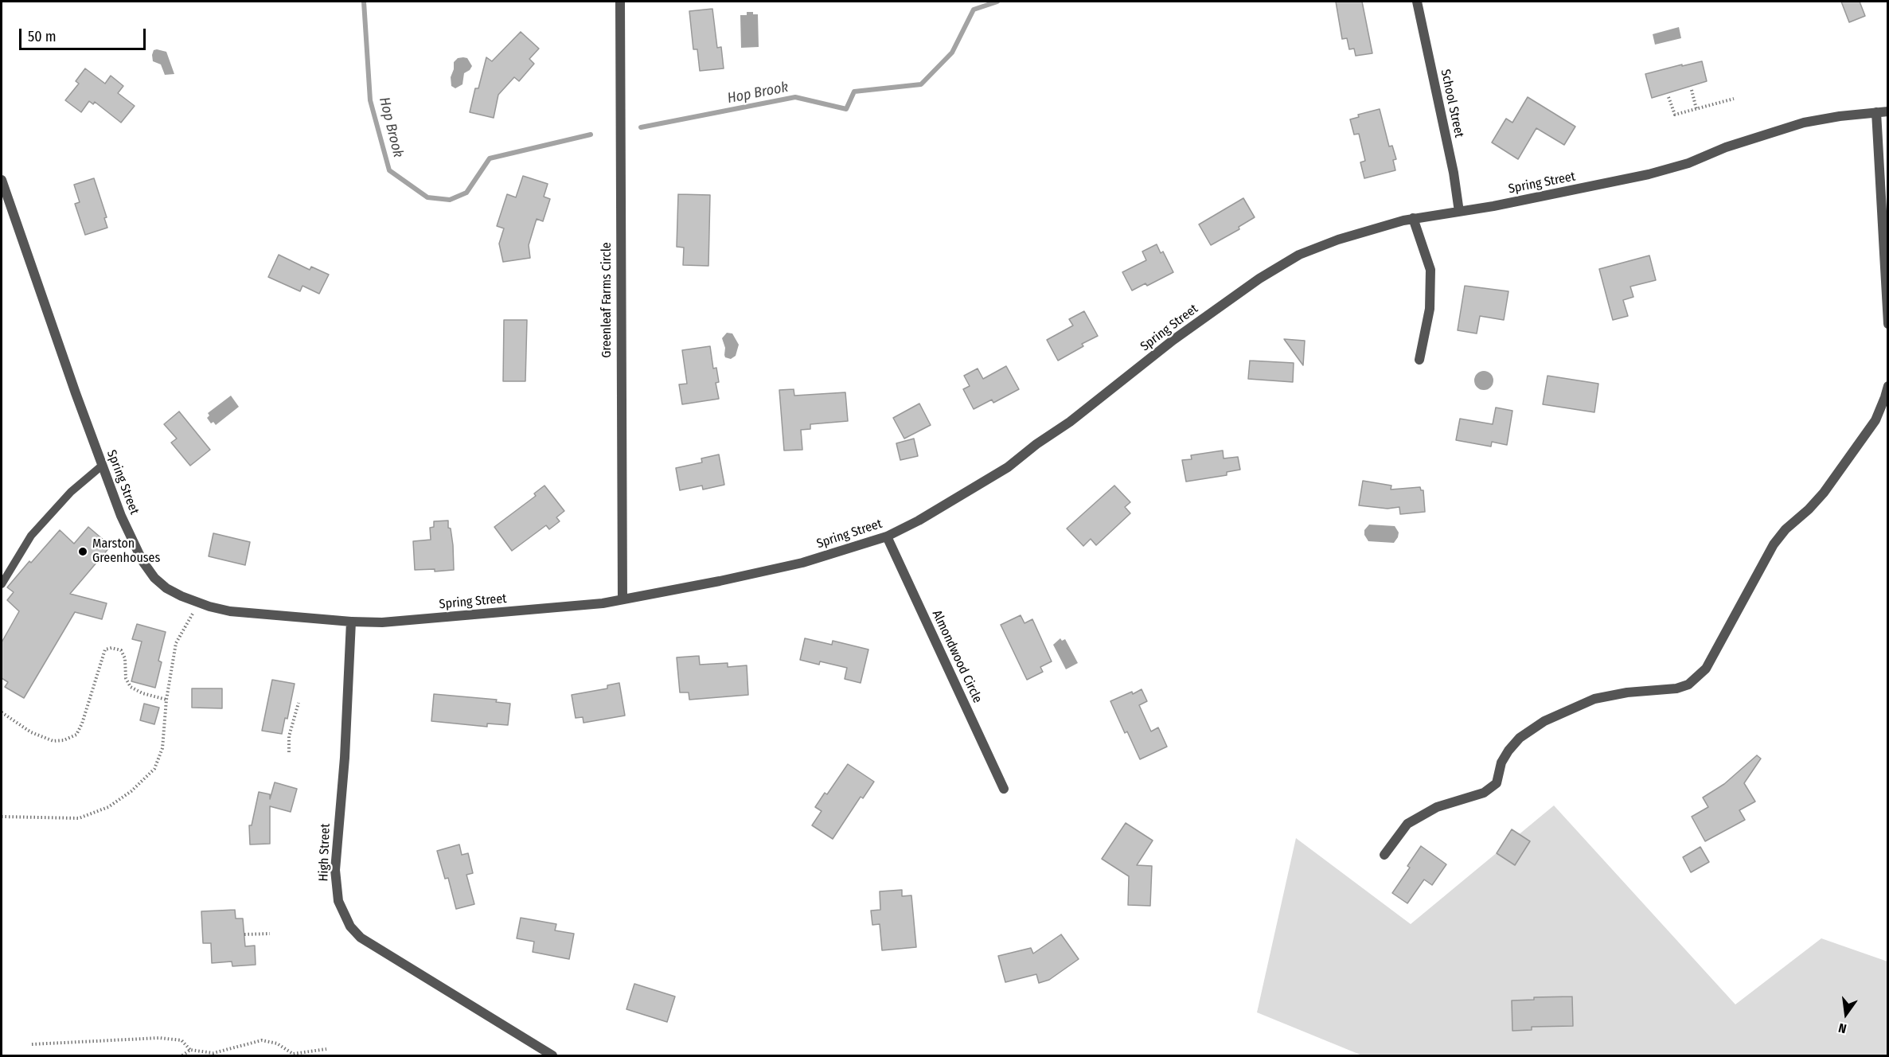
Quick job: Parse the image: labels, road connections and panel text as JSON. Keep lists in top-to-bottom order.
{
  "streets": {
    "street": [
      "School Street",
      "Spring Street",
      "Greenleaf Farms Circle",
      "Almondwood Circle",
      "High Street"
    ]
  },
  "crossings": [
    ["School Street", "Spring Street"],
    ["Spring Street", "Greenleaf Farms Circle"],
    ["Spring Street", "Almondwood Circle"],
    ["Spring Street", "High Street"]
  ],
  "water": ["Hop Brook"],
  "places": ["Marston Greenhouses"],
  "scale_bar": "50 m",
  "north": "bottom"
}
